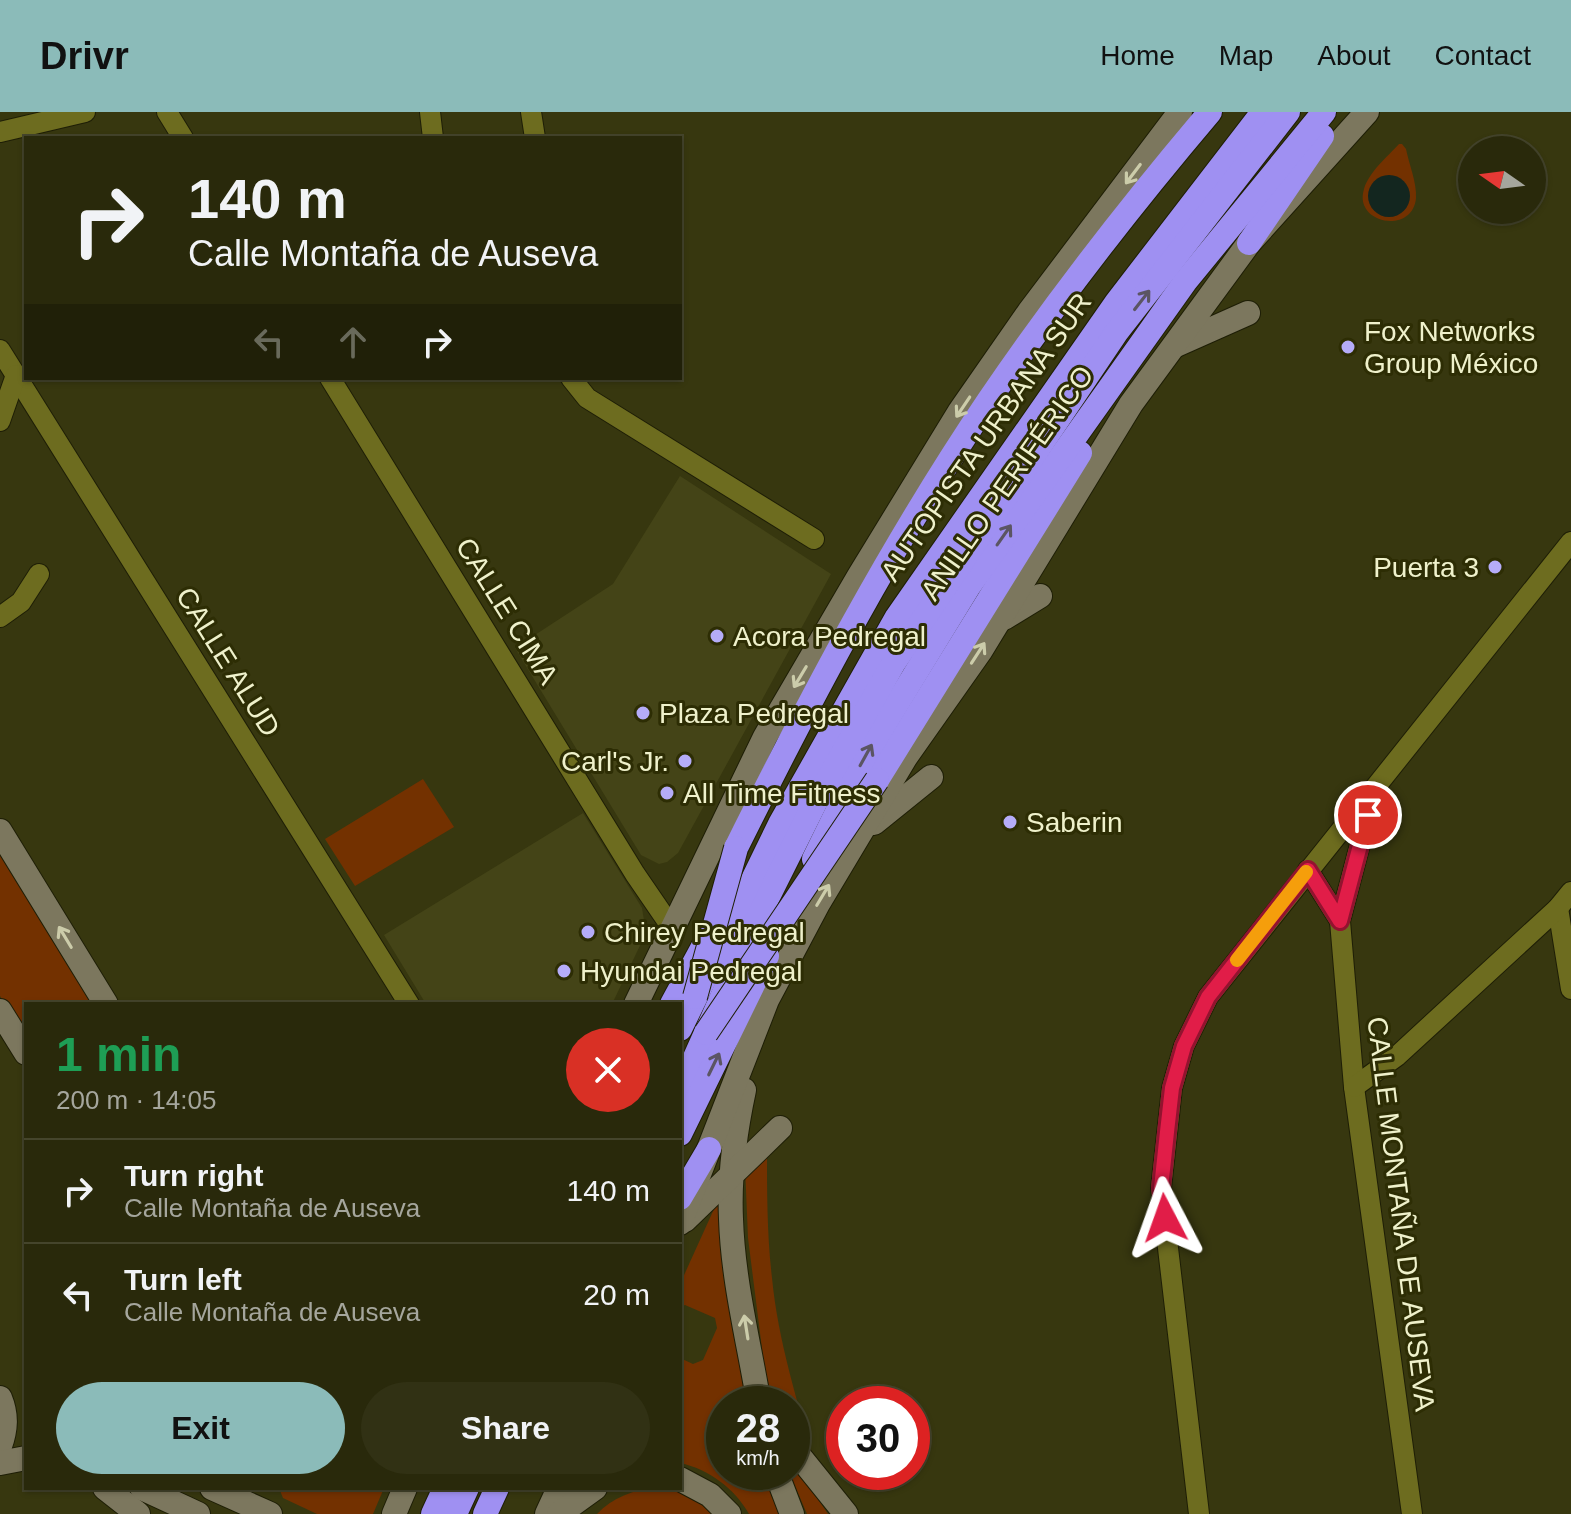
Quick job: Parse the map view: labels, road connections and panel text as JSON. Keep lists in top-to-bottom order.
{
  "streets": {
    "highway": ["AUTOPISTA URBANA SUR", "ANILLO PERIFÉRICO"],
    "street": ["CALLE CIMA", "CALLE ALUD", "CALLE MONTAÑA DE AUSEVA"]
  },
  "places": [
    "Fox Networks Group México",
    "Puerta 3",
    "Acora Pedregal",
    "Plaza Pedregal",
    "Carl's Jr.",
    "All Time Fitness",
    "Saberin",
    "Chirey Pedregal",
    "Hyundai Pedregal"
  ],
  "north": "left",
  "page": {
    "header": "Drivr",
    "nav": [
      "Home",
      "Map",
      "About",
      "Contact"
    ],
    "turn": ["140 m", "Calle Montaña de Auseva"],
    "heading": ["1 min", "200 m · 14:05"],
    "list": [
      {
        "name": "Turn right",
        "note": "Calle Montaña de Auseva",
        "value": "140 m"
      },
      {
        "name": "Turn left",
        "note": "Calle Montaña de Auseva",
        "value": "20 m"
      }
    ],
    "buttons": ["Exit", "Share"],
    "speed": "28 km/h",
    "limit": "30"
  }
}
